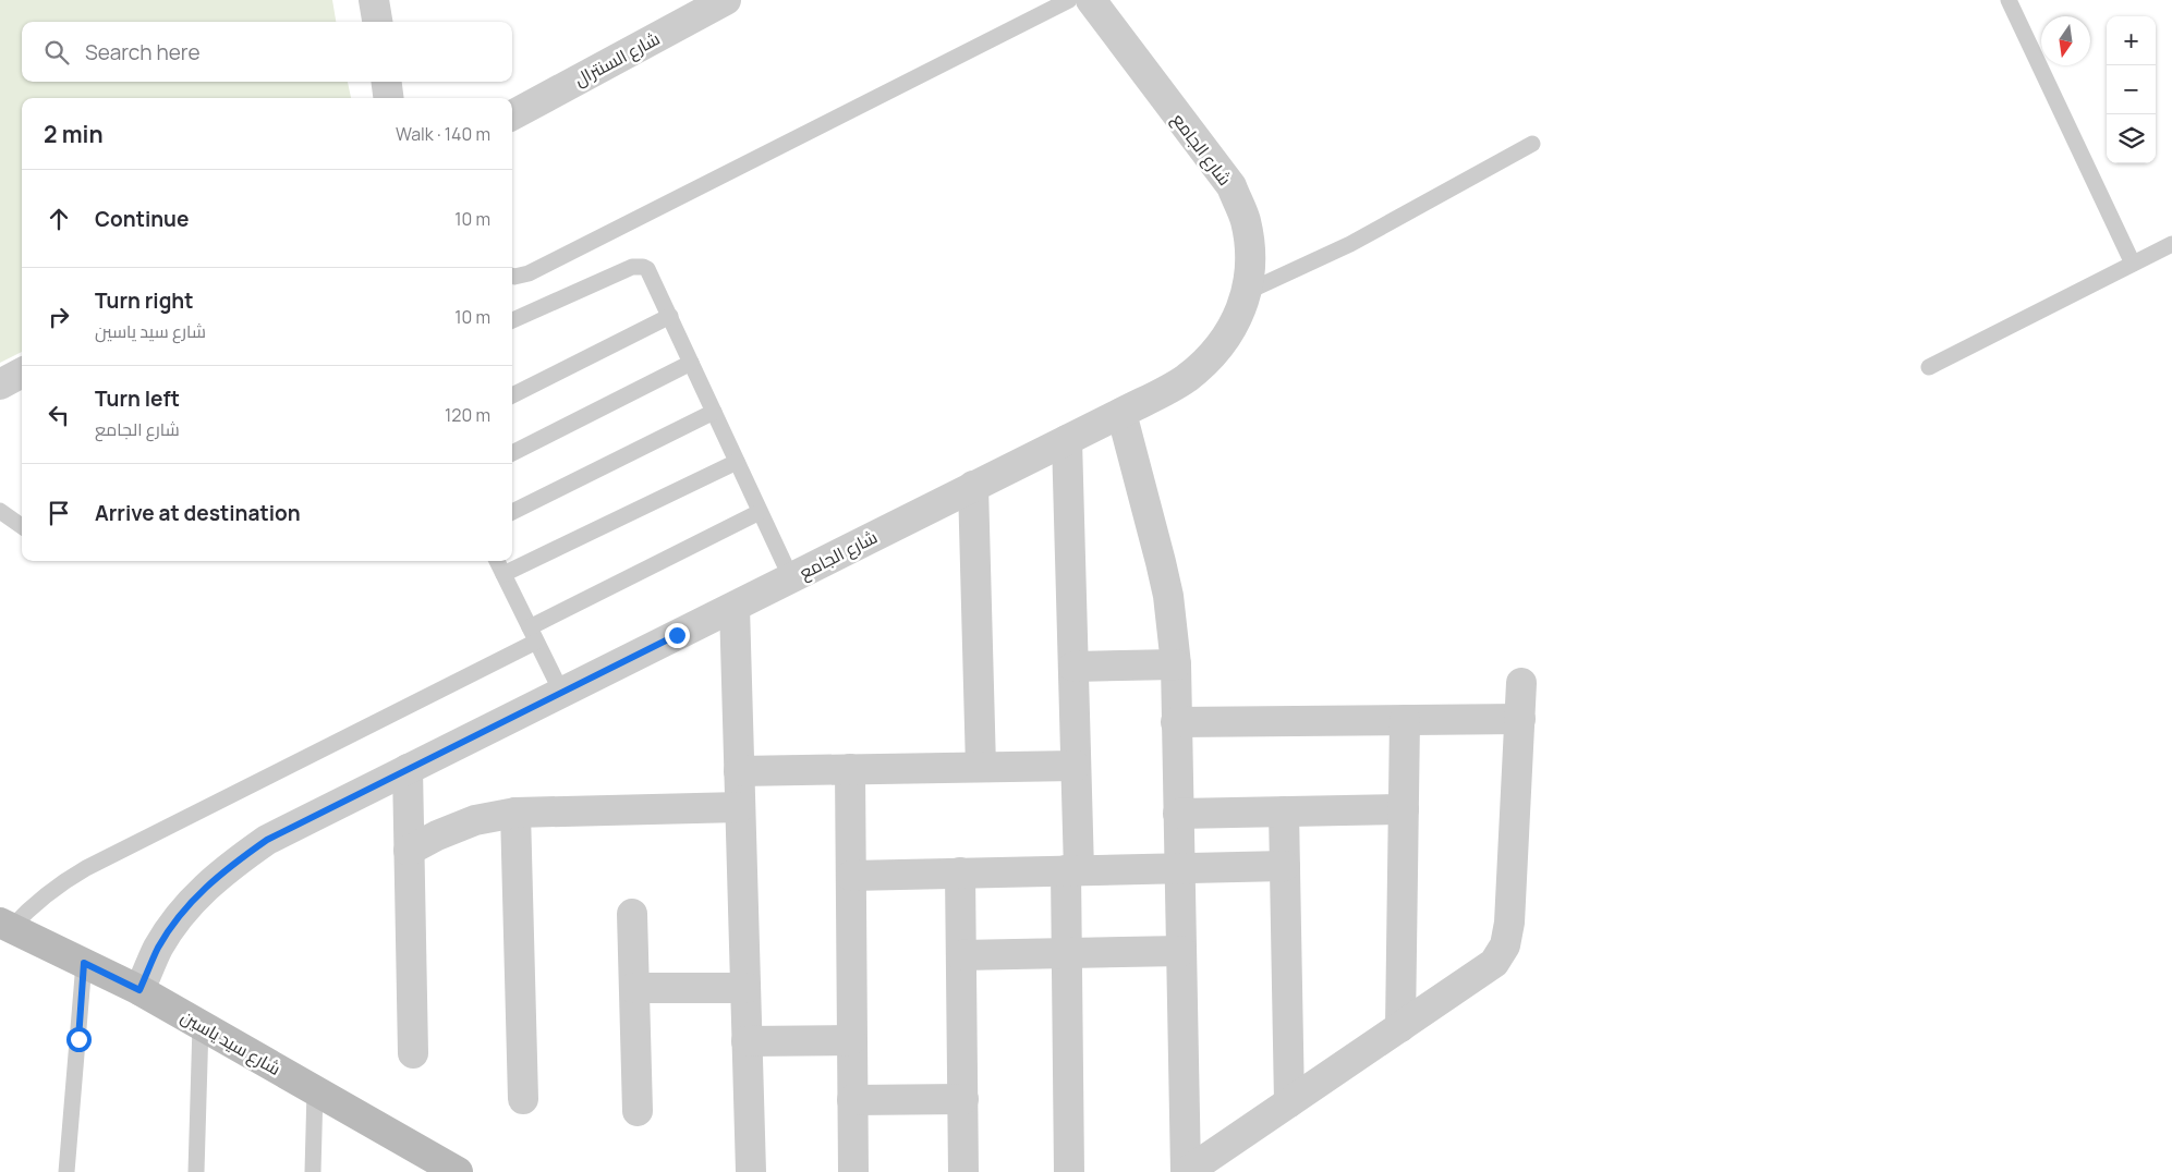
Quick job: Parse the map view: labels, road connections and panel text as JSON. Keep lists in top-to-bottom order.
{
  "streets": {
    "street": ["شارع السنترال", "شارع الجامع", "شارع سيد ياسين"]
  },
  "crossings": [
    ["شارع الجامع", "شارع سيد ياسين"]
  ],
  "north": "bottom",
  "page": {
    "map_buttons": ["+", "−"],
    "search": "Search here",
    "heading": ["2 min", "Walk · 140 m"],
    "list": [
      ["Continue", "10 m"],
      ["Turn right", "شارع سيد ياسين", "10 m"],
      ["Turn left", "شارع الجامع", "120 m"],
      "Arrive at destination"
    ]
  }
}
